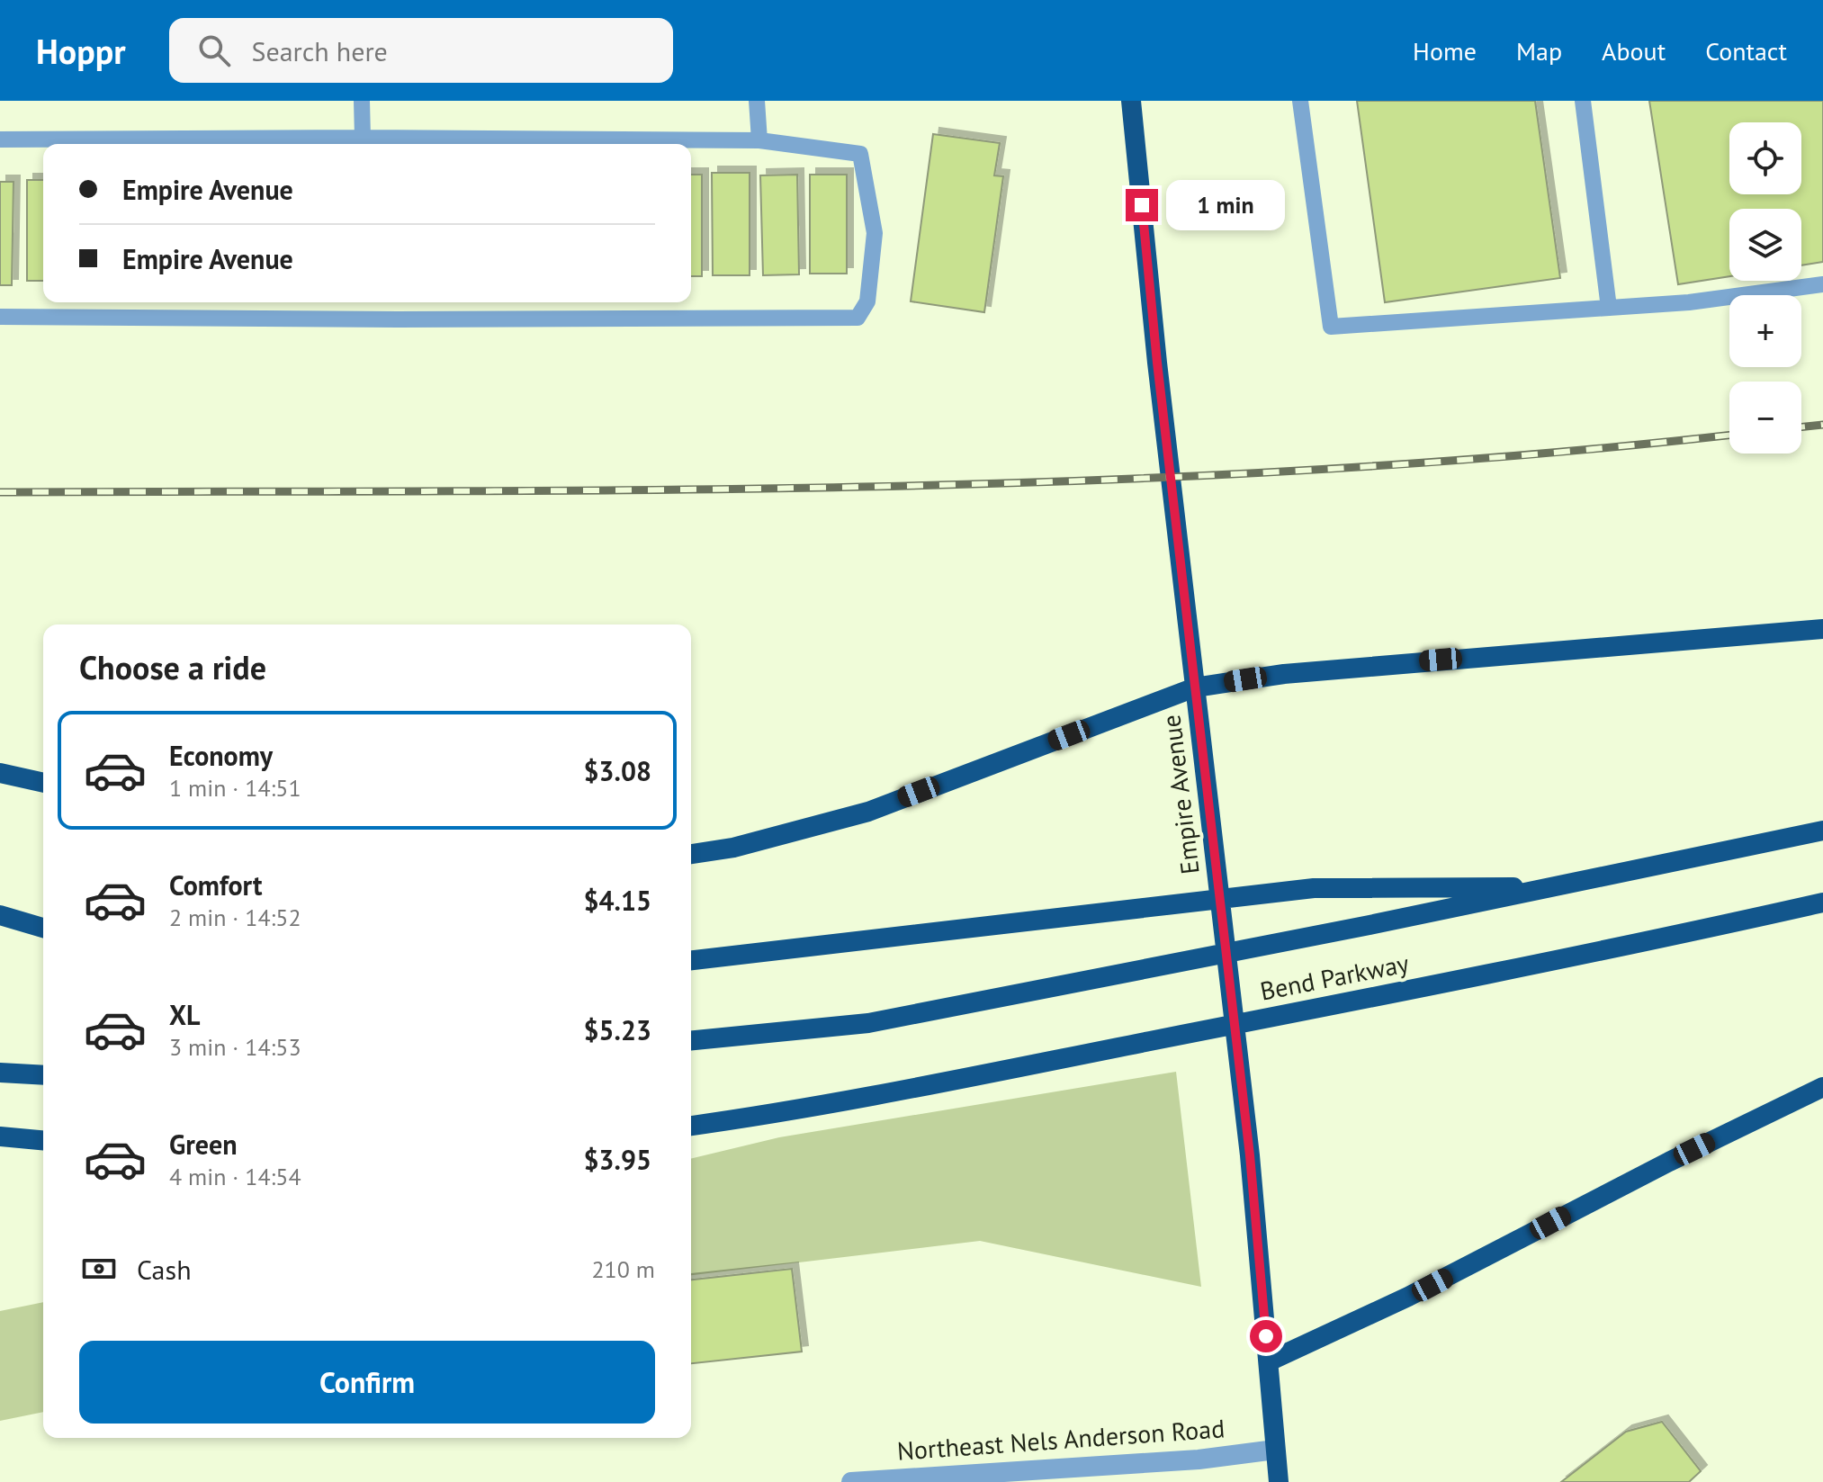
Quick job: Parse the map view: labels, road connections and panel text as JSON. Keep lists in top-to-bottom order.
{
  "streets": {
    "highway": ["Empire Avenue", "Bend Parkway"],
    "street": ["Northeast Nels Anderson Road"]
  },
  "crossings": [
    ["Empire Avenue", "Northeast Nels Anderson Road"]
  ],
  "page": {
    "header": "Hoppr",
    "search": "Search here",
    "nav": [
      "Home",
      "Map",
      "About",
      "Contact"
    ],
    "map_buttons": ["+", "−"],
    "banner": ["Empire Avenue", "Empire Avenue"],
    "bubble": "1 min",
    "heading": "Choose a ride",
    "list": [
      {
        "name": "Economy",
        "note": "1 min · 14:51",
        "value": "$3.08"
      },
      {
        "name": "Comfort",
        "note": "2 min · 14:52",
        "value": "$4.15"
      },
      {
        "name": "XL",
        "note": "3 min · 14:53",
        "value": "$5.23"
      },
      {
        "name": "Green",
        "note": "4 min · 14:54",
        "value": "$3.95"
      }
    ],
    "pay": ["Cash", "210 m"],
    "buttons": "Confirm"
  }
}
